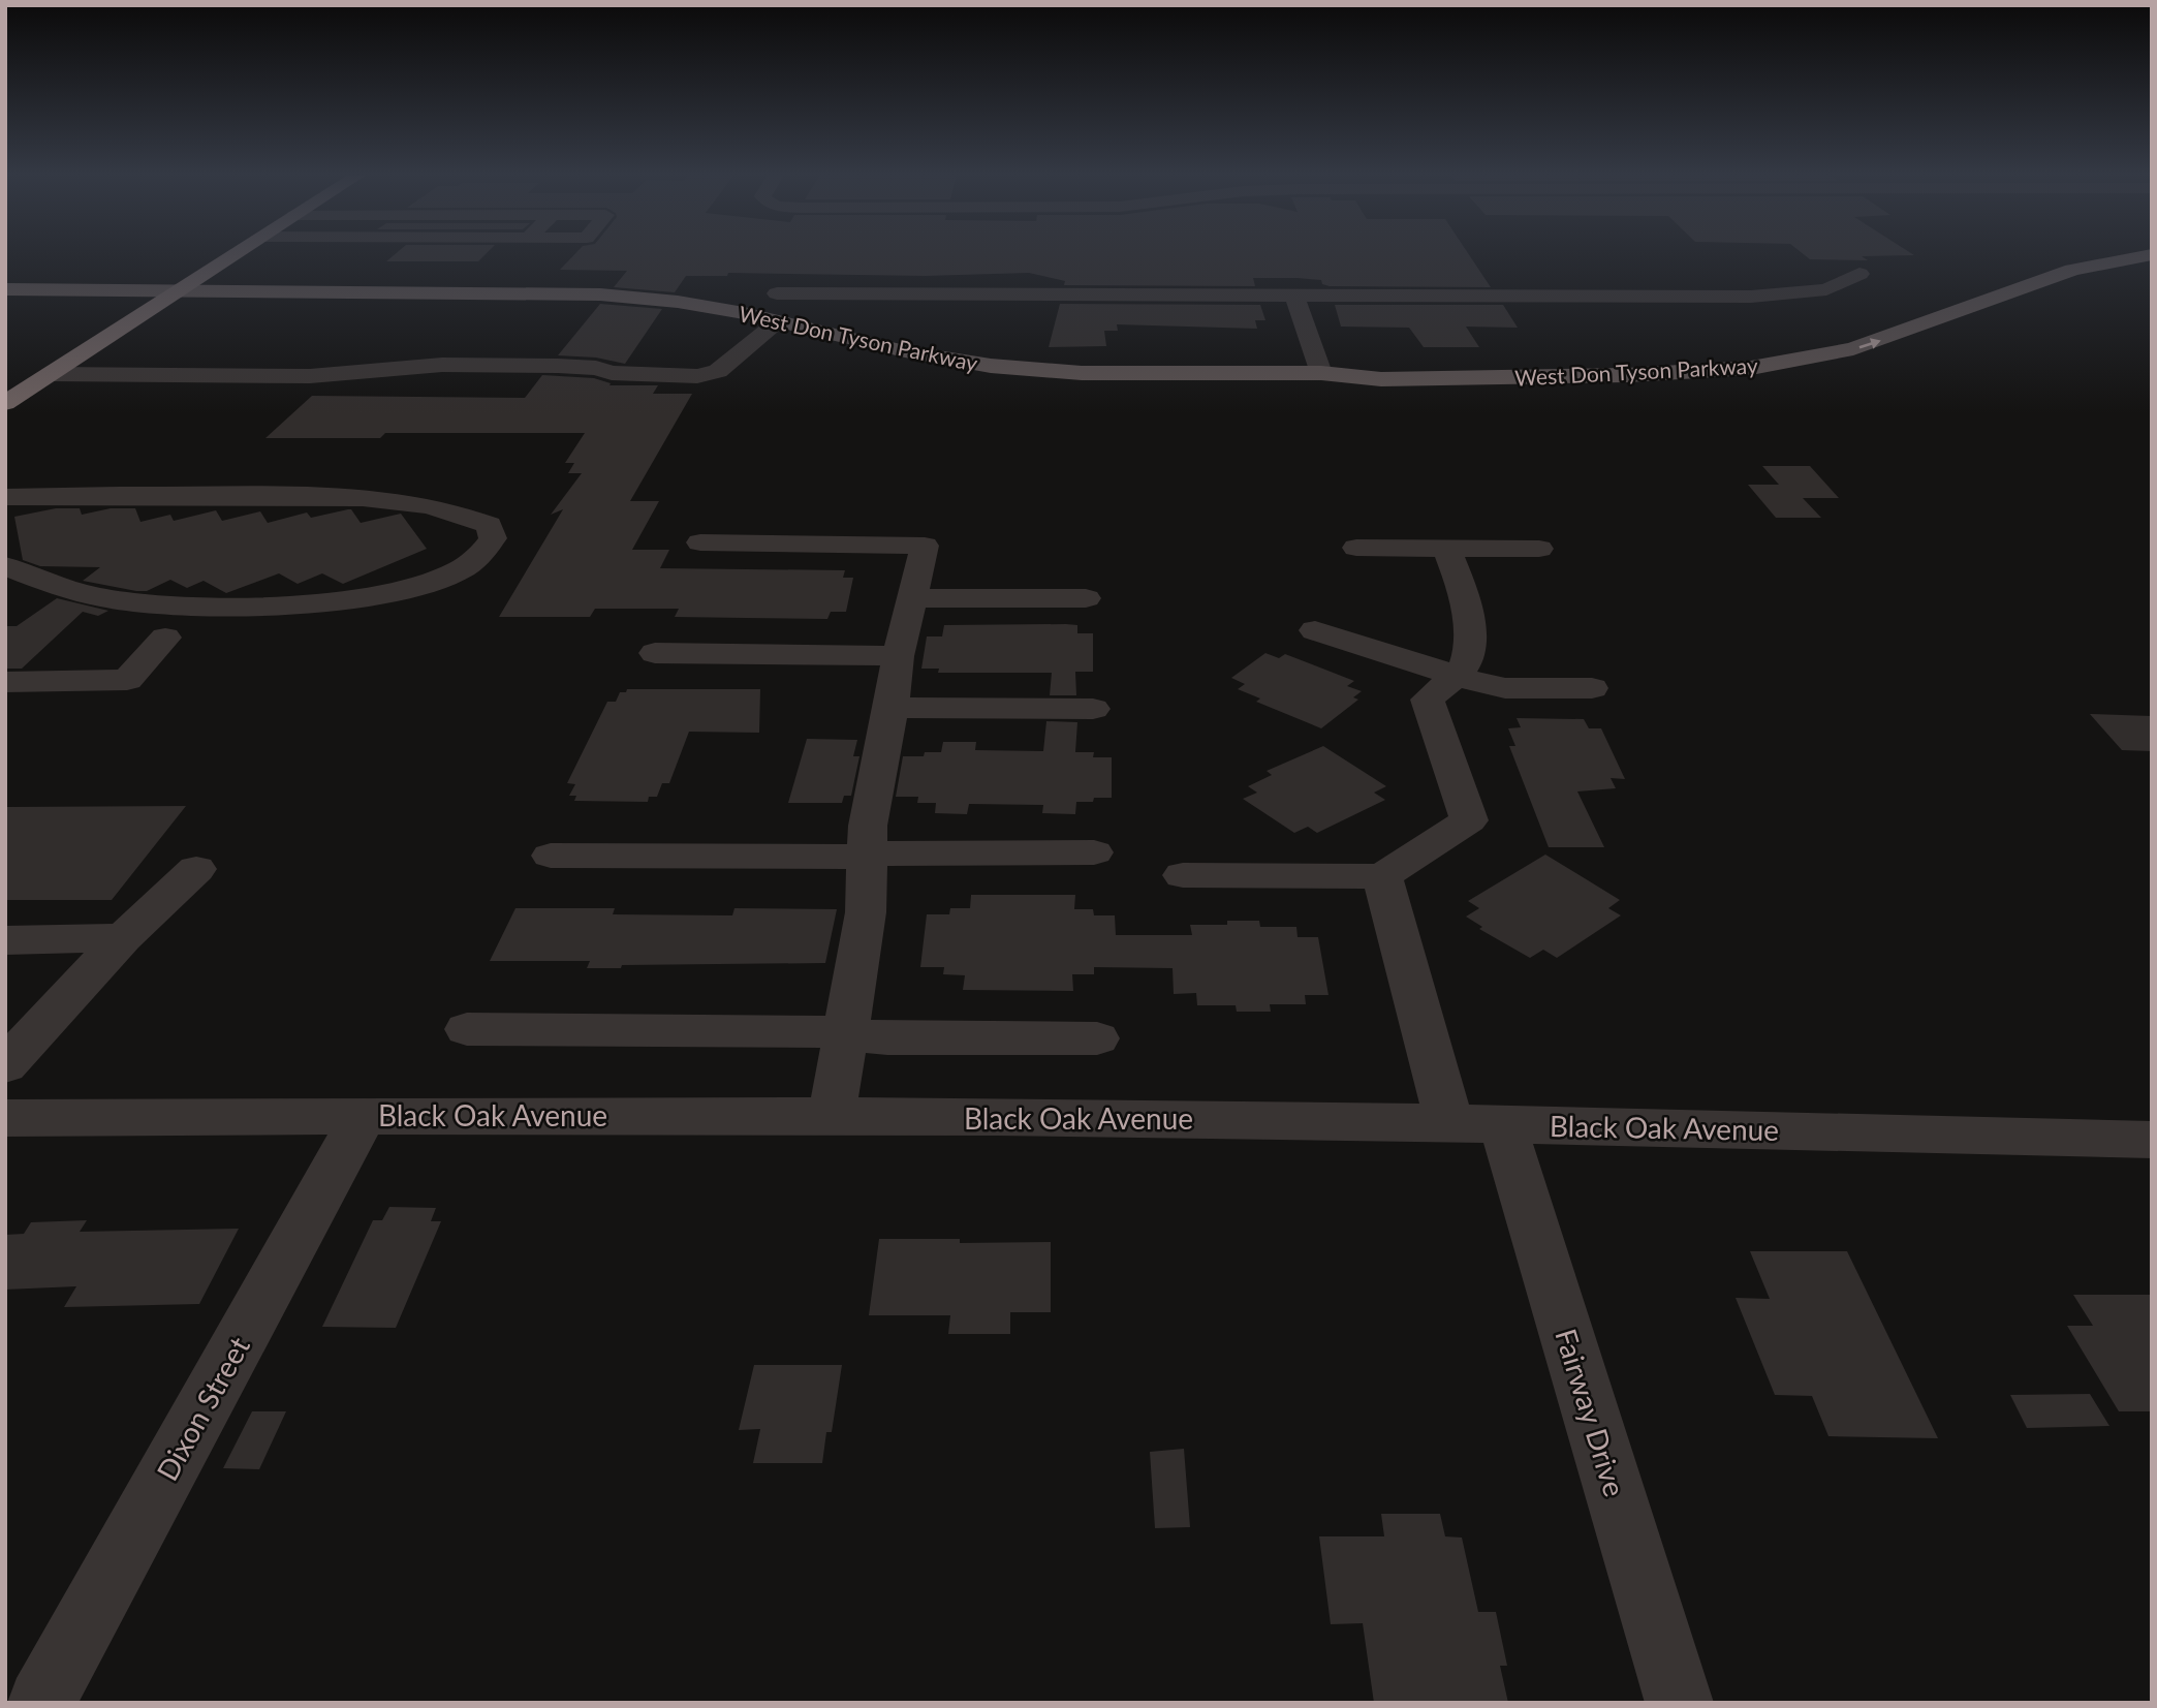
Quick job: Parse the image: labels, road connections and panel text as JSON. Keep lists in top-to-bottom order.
{
  "streets": {
    "main road": ["West Don Tyson Parkway"],
    "street": ["Black Oak Avenue", "Dixon Street", "Fairway Drive"]
  },
  "crossings": [
    ["Black Oak Avenue", "Dixon Street"],
    ["Black Oak Avenue", "Fairway Drive"]
  ]
}
